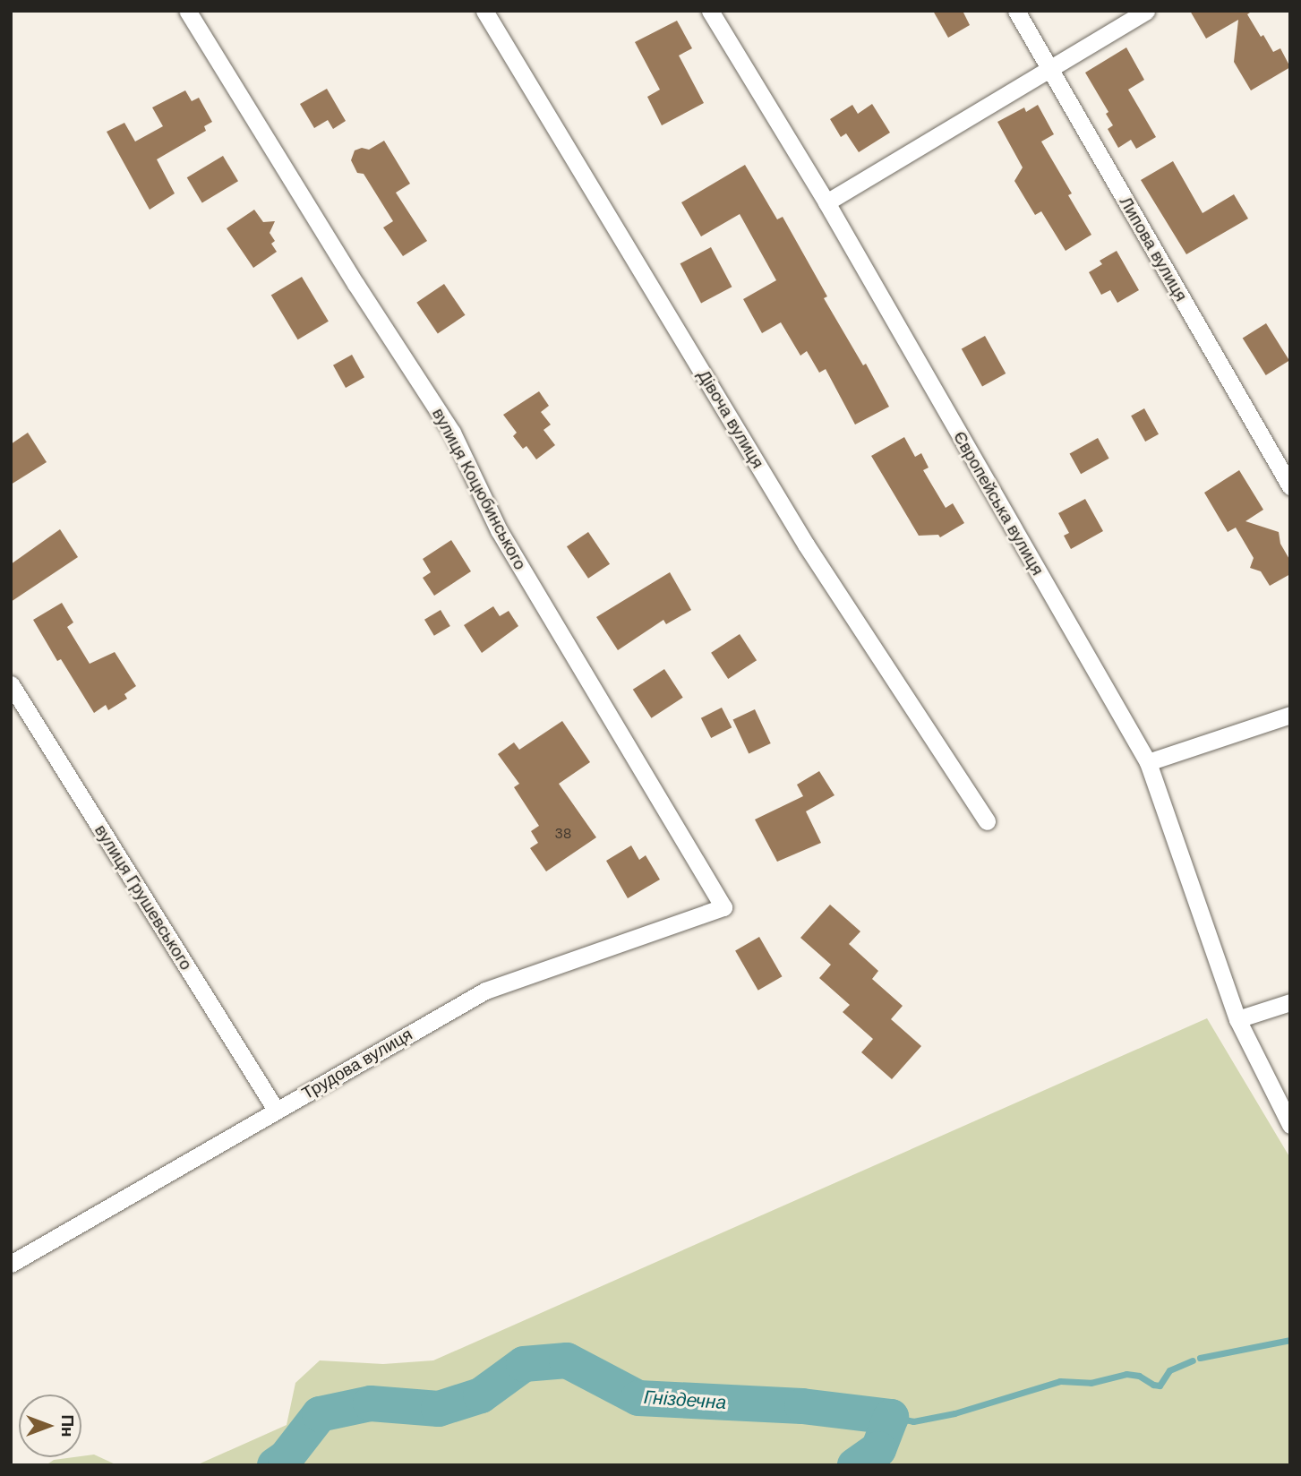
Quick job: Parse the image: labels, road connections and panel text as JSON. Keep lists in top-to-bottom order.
{
  "streets": {
    "street": [
      "Липова вулиця",
      "Дівоча вулиця",
      "вулиця Коцюбинського",
      "Європейська вулиця",
      "вулиця Грушевського",
      "Трудова вулиця"
    ]
  },
  "crossings": [
    ["вулиця Коцюбинського", "Трудова вулиця"],
    ["вулиця Грушевського", "Трудова вулиця"]
  ],
  "water": ["Гніздечна"],
  "house_numbers": ["38"],
  "north": "right"
}
